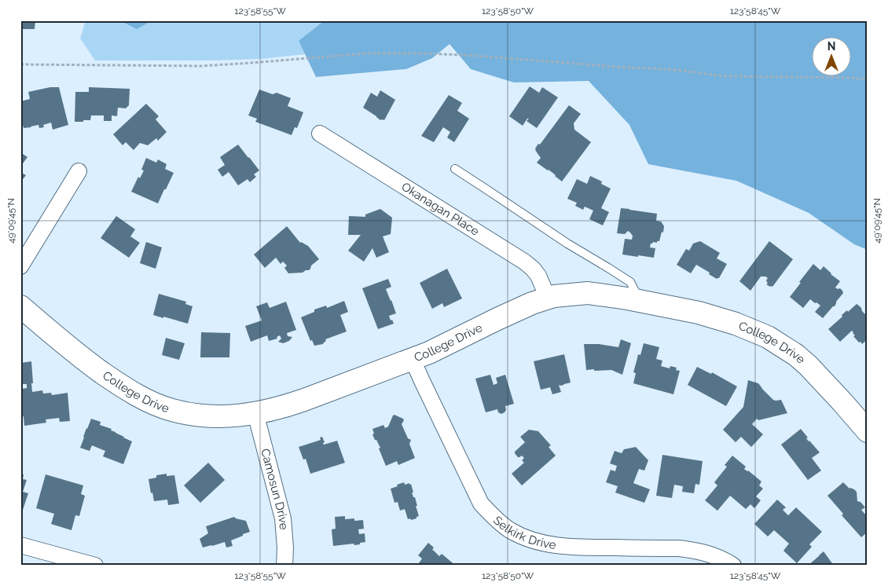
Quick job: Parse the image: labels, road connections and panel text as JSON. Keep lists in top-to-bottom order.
{
  "streets": {
    "street": [
      "Okanagan Place",
      "College Drive",
      "Camosun Drive",
      "Selkirk Drive"
    ]
  },
  "crossings": [
    ["Okanagan Place", "College Drive"],
    ["College Drive", "Camosun Drive"],
    ["College Drive", "Selkirk Drive"]
  ],
  "north": "top",
  "coordinates": [
    "123°58'55\"W",
    "123°58'50\"W",
    "123°58'45\"W",
    "49°09'45\"N"
  ]
}
